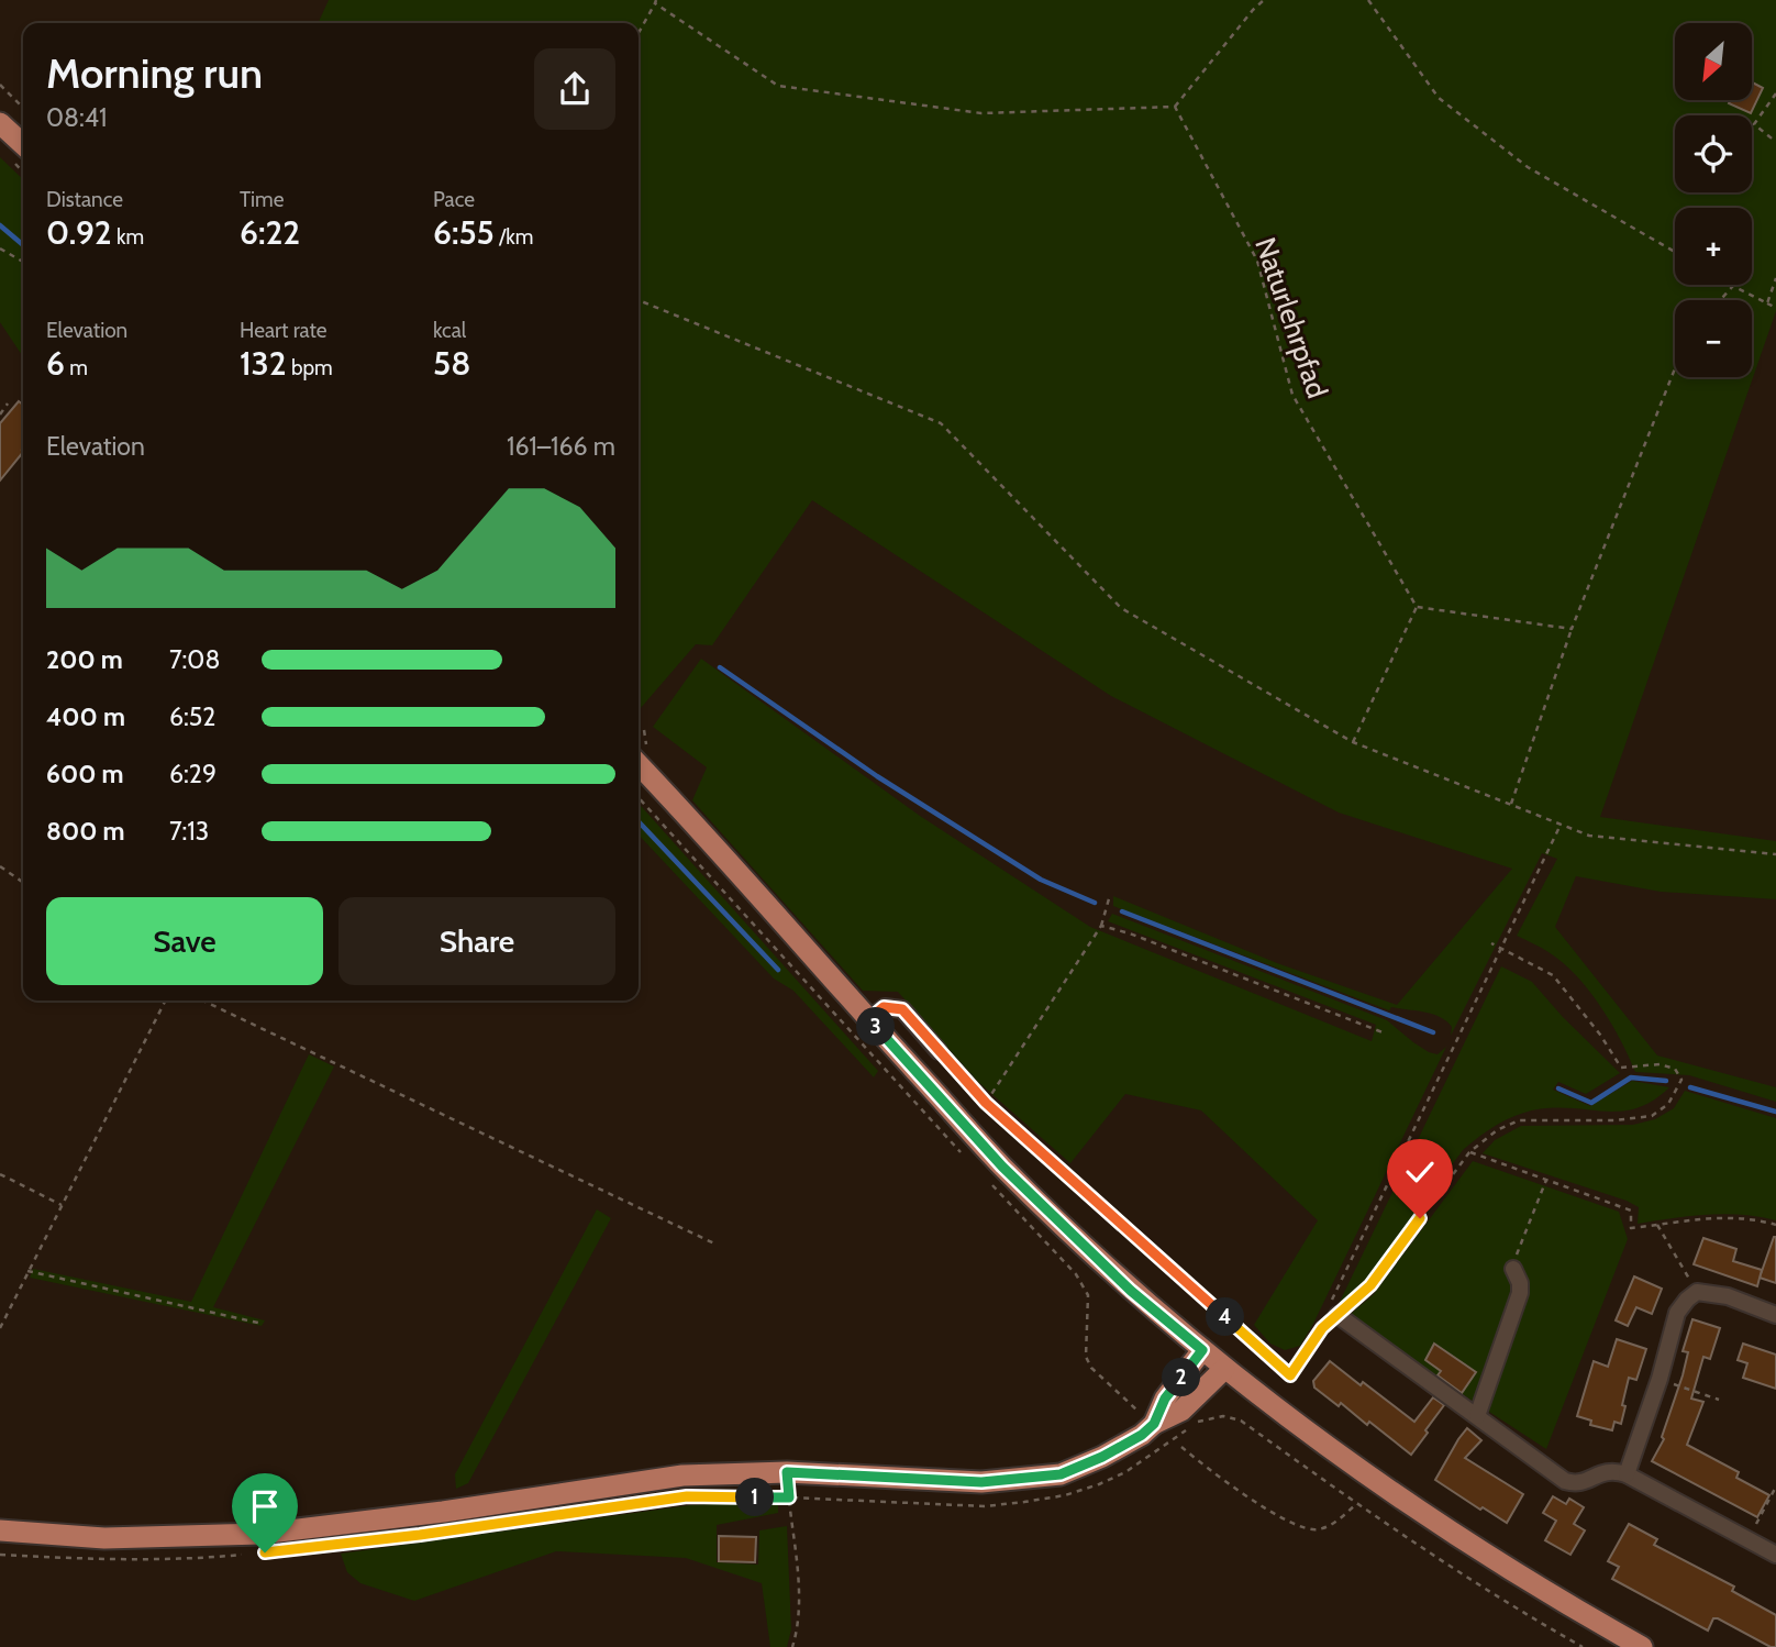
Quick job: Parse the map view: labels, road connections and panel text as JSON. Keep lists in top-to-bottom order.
{
  "streets": {
    "path": ["Naturlehrpfad"]
  },
  "north": "bottom left",
  "page": {
    "map_buttons": ["+", "−"],
    "heading": ["Morning run", "08:41"],
    "stats": [
      ["Distance", "0.92 km"],
      ["Time", "6:22"],
      ["Pace", "6:55 /km"],
      ["Elevation", "6 m"],
      ["Heart rate", "132 bpm"],
      ["kcal", "58"]
    ],
    "chart": ["Elevation", "161–166 m"],
    "list": [
      {
        "name": "200 m",
        "note": "7:08"
      },
      {
        "name": "400 m",
        "note": "6:52"
      },
      {
        "name": "600 m",
        "note": "6:29"
      },
      {
        "name": "800 m",
        "note": "7:13"
      }
    ],
    "buttons": ["Save", "Share"],
    "pins": [
      "3",
      "4",
      "2",
      "1"
    ]
  }
}
